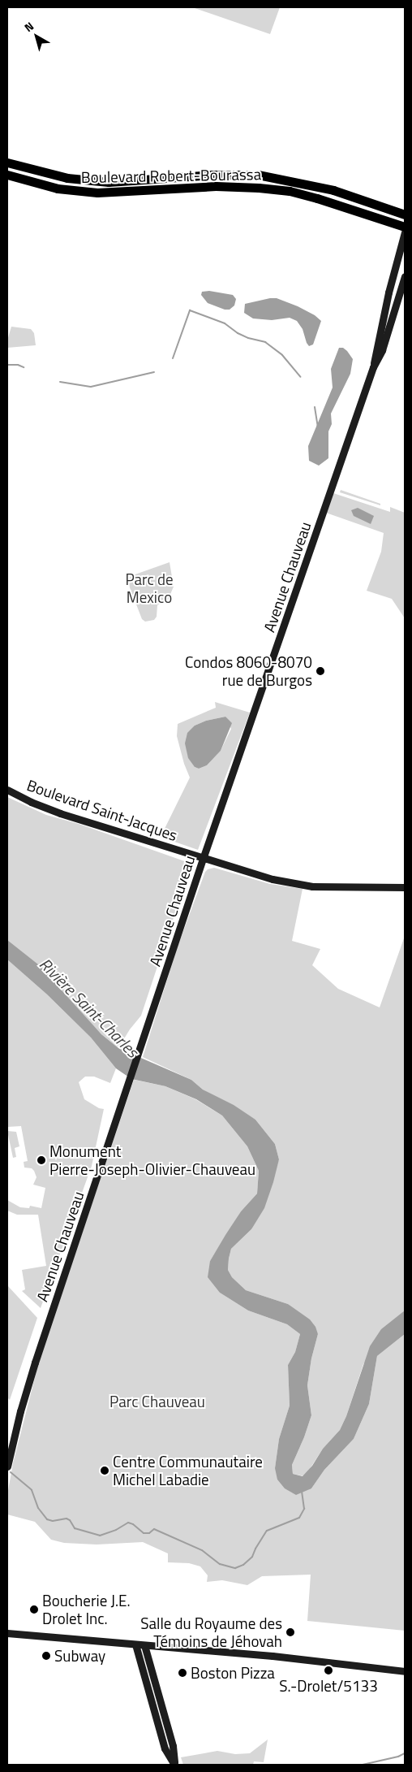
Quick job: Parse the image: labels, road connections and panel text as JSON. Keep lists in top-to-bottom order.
{
  "streets": {
    "highway": ["Boulevard Robert-Bourassa"],
    "main road": ["Avenue Chauveau", "Boulevard Saint-Jacques"]
  },
  "crossings": [
    ["Avenue Chauveau", "Boulevard Saint-Jacques"]
  ],
  "water": ["Rivière Saint-Charles"],
  "parks": ["Parc de Mexico", "Parc Chauveau"],
  "places": [
    "Condos 8060-8070 rue de Burgos",
    "Monument Pierre-Joseph-Olivier-Chauveau",
    "Centre Communautaire Michel Labadie",
    "Boucherie J.E. Drolet Inc.",
    "Salle du Royaume des Témoins de Jéhovah",
    "Subway",
    "S.-Drolet/5133",
    "Boston Pizza"
  ],
  "north": "top left"
}
